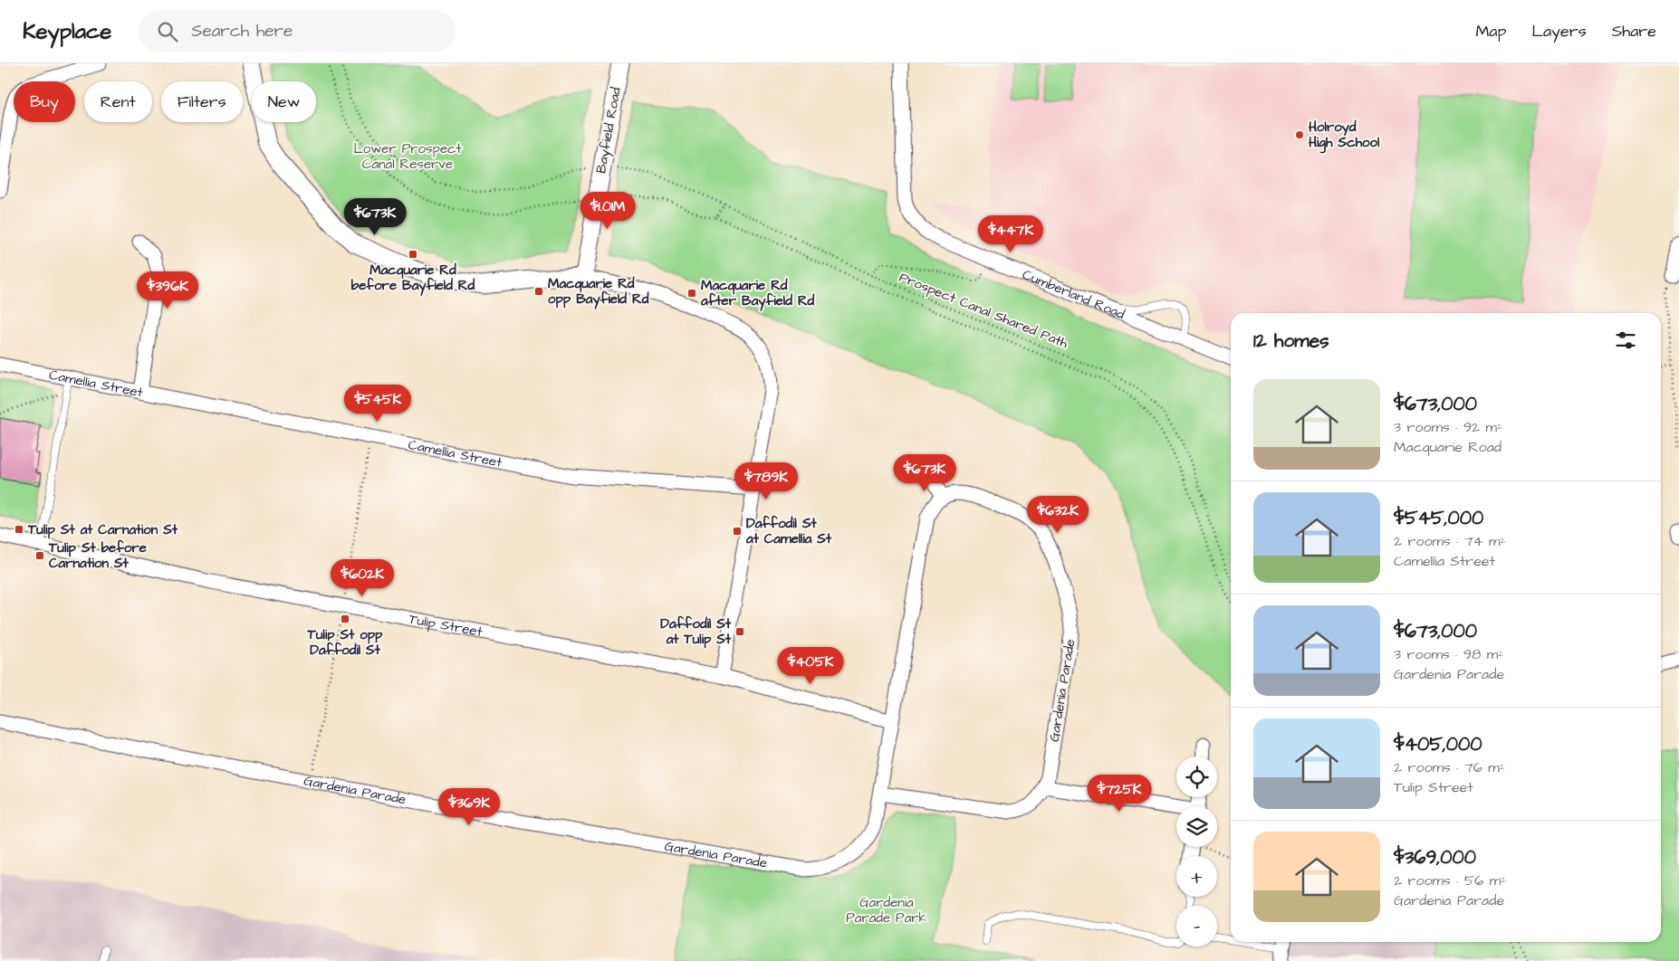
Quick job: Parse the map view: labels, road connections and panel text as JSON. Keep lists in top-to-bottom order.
{
  "streets": {
    "street": [
      "Bayfield Road",
      "Cumberland Road",
      "Camellia Street",
      "Tulip Street",
      "Gardenia Parade"
    ],
    "path": ["Prospect Canal Shared Path"]
  },
  "crossings": [
    ["Tulip Street", "Gardenia Parade"]
  ],
  "parks": ["Lower Prospect Canal Reserve", "Gardenia Parade Park"],
  "places": {
    "other": ["Holroyd High School"],
    "transit": [
      "Macquarie Rd before Bayfield Rd",
      "Macquarie Rd opp Bayfield Rd",
      "Macquarie Rd after Bayfield Rd",
      "Tulip St at Carnation St",
      "Daffodil St at Camellia St",
      "Tulip St before Carnation St",
      "Tulip St opp Daffodil St",
      "Daffodil St at Tulip St"
    ]
  },
  "page": {
    "header": "Keyplace",
    "search": "Search here",
    "nav": ["Map", "Layers", "Share"],
    "chip": [
      "Buy",
      "Rent",
      "Filters",
      "New"
    ],
    "price": [
      "$1.01M",
      "$673K",
      "$447K",
      "$396K",
      "$545K",
      "$673K",
      "$789K",
      "$632K",
      "$602K",
      "$405K",
      "$725K",
      "$369K"
    ],
    "heading": "12 homes",
    "list": [
      {
        "name": "$673,000",
        "note": "3 rooms · 92 m² · Macquarie Road"
      },
      {
        "name": "$545,000",
        "note": "2 rooms · 74 m² · Camellia Street"
      },
      {
        "name": "$673,000",
        "note": "3 rooms · 98 m² · Gardenia Parade"
      },
      {
        "name": "$405,000",
        "note": "2 rooms · 76 m² · Tulip Street"
      },
      {
        "name": "$369,000",
        "note": "2 rooms · 56 m² · Gardenia Parade"
      }
    ],
    "map_buttons": ["+", "−"]
  }
}
